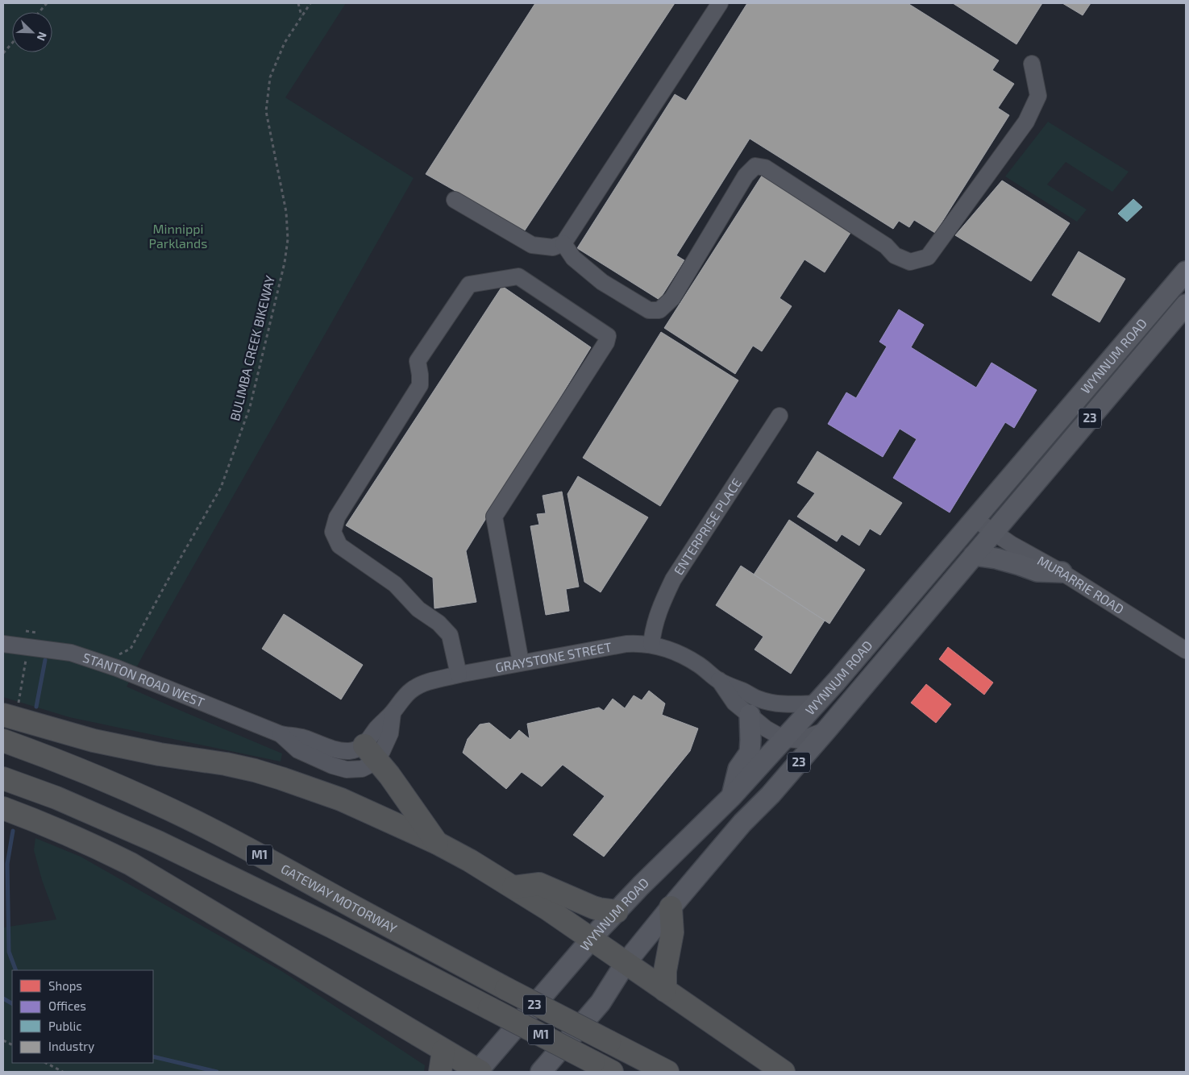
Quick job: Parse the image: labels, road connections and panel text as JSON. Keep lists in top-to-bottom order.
{
  "streets": {
    "highway": ["M1", "GATEWAY MOTORWAY"],
    "main road": ["WYNNUM ROAD", "23"],
    "street": [
      "ENTERPRISE PLACE",
      "MURARRIE ROAD",
      "GRAYSTONE STREET",
      "STANTON ROAD WEST"
    ],
    "path": ["BULIMBA CREEK BIKEWAY"]
  },
  "crossings": [
    ["WYNNUM ROAD", "MURARRIE ROAD"],
    ["WYNNUM ROAD", "GRAYSTONE STREET"],
    ["ENTERPRISE PLACE", "GRAYSTONE STREET"],
    ["GRAYSTONE STREET", "STANTON ROAD WEST"]
  ],
  "parks": ["Minnippi Parklands"],
  "legend": [
    "Shops",
    "Offices",
    "Public",
    "Industry"
  ],
  "north": "bottom right"
}
